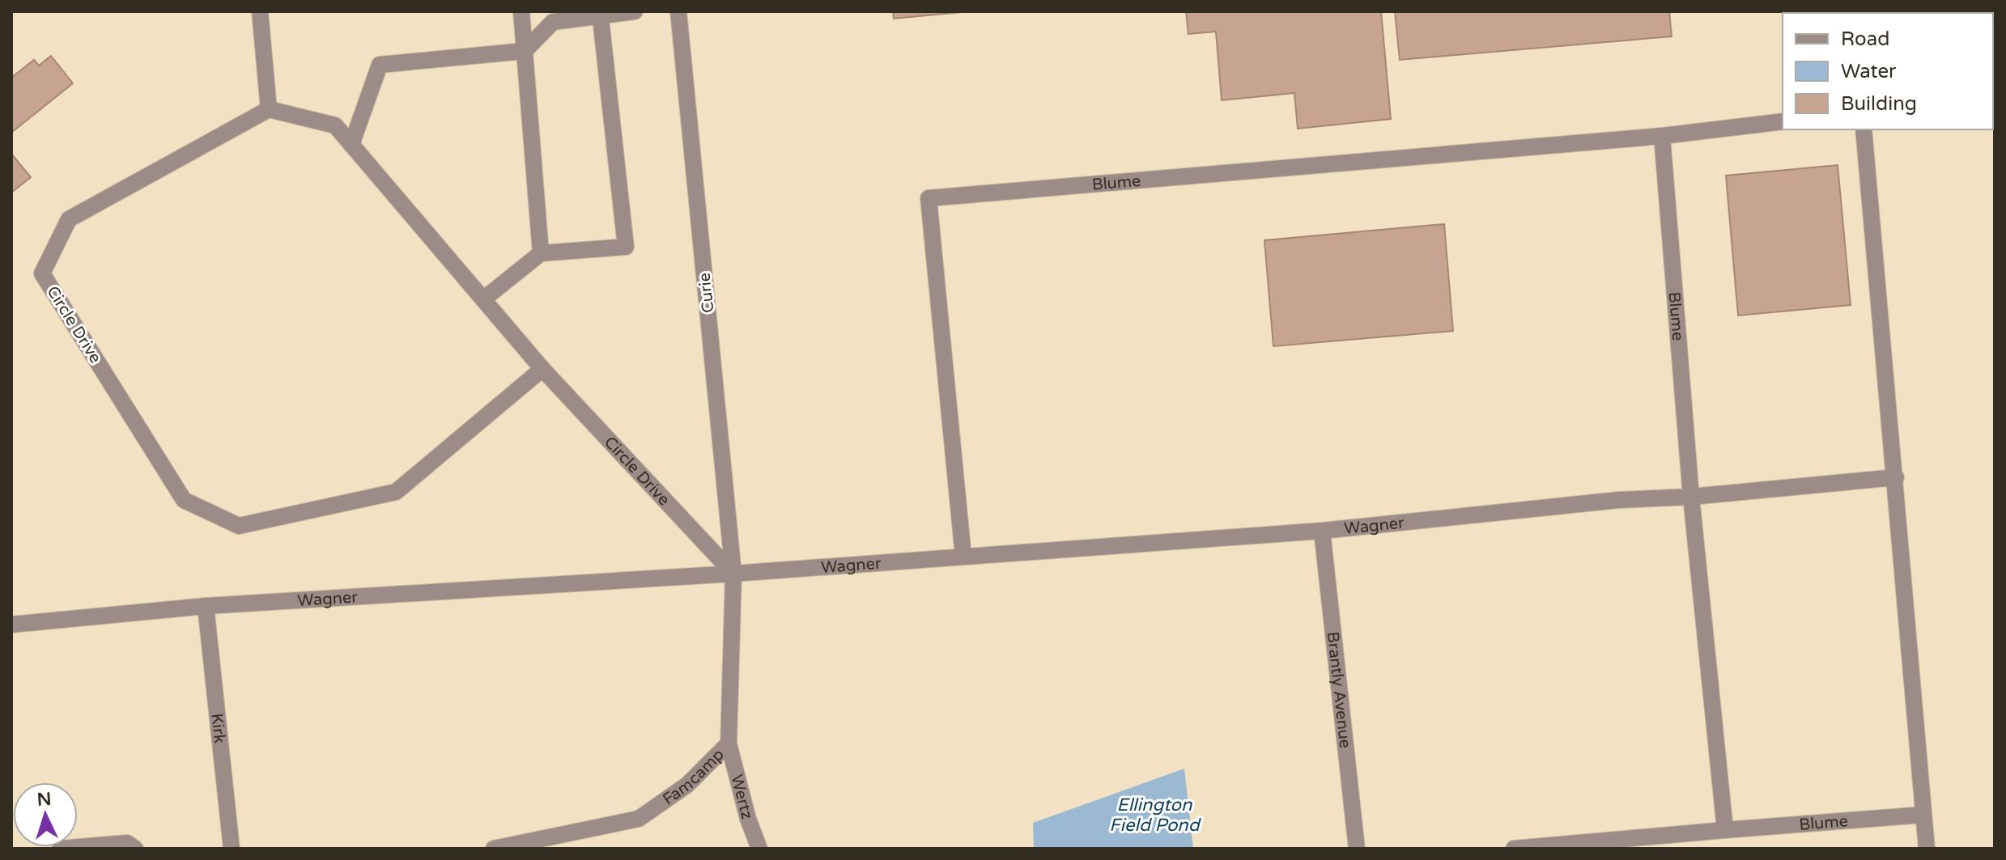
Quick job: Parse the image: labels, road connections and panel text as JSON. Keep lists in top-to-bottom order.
{
  "streets": {
    "lane": [
      "Blume",
      "Curie",
      "Circle Drive",
      "Wagner",
      "Brantly Avenue",
      "Kirk",
      "Famcamp",
      "Wertz"
    ]
  },
  "crossings": [
    ["Blume", "Wagner"],
    ["Curie", "Circle Drive"],
    ["Curie", "Wagner"],
    ["Curie", "Famcamp"],
    ["Circle Drive", "Wagner"],
    ["Circle Drive", "Famcamp"],
    ["Wagner", "Brantly Avenue"],
    ["Wagner", "Kirk"],
    ["Wagner", "Famcamp"],
    ["Famcamp", "Wertz"]
  ],
  "water": ["Ellington Field Pond"],
  "legend": ["Road", "Water", "Building"],
  "north": "top"
}
